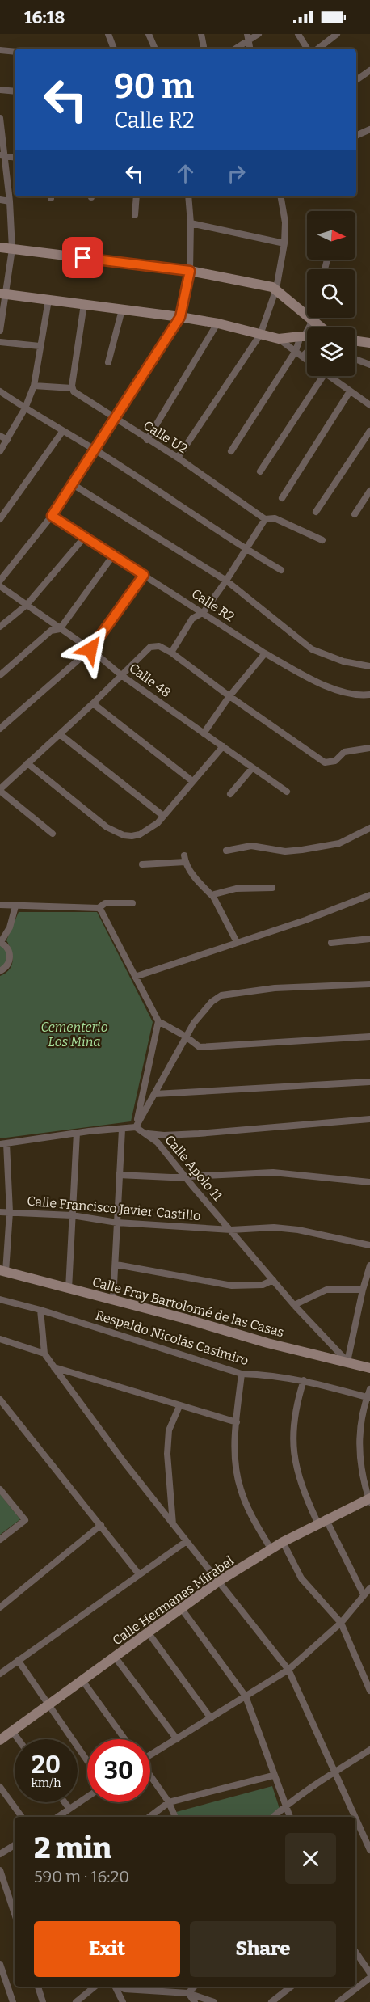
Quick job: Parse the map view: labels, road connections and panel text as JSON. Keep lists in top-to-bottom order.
{
  "streets": {
    "street": [
      "Calle U2",
      "Calle R2",
      "Calle 48",
      "Calle Apolo 11",
      "Calle Francisco Javier Castillo",
      "Calle Fray Bartolomé de las Casas",
      "Respaldo Nicolás Casimiro",
      "Calle Hermanas Mirabal"
    ]
  },
  "crossings": [
    ["Calle Apolo 11", "Calle Francisco Javier Castillo"],
    ["Calle Apolo 11", "Calle Fray Bartolomé de las Casas"]
  ],
  "parks": ["Cementerio Los Mina"],
  "north": "right",
  "page": {
    "status": "16:18",
    "turn": ["90 m", "Calle R2"],
    "speed": "20 km/h",
    "limit": "30",
    "heading": ["2 min", "590 m · 16:20"],
    "buttons": ["Exit", "Share"]
  }
}
